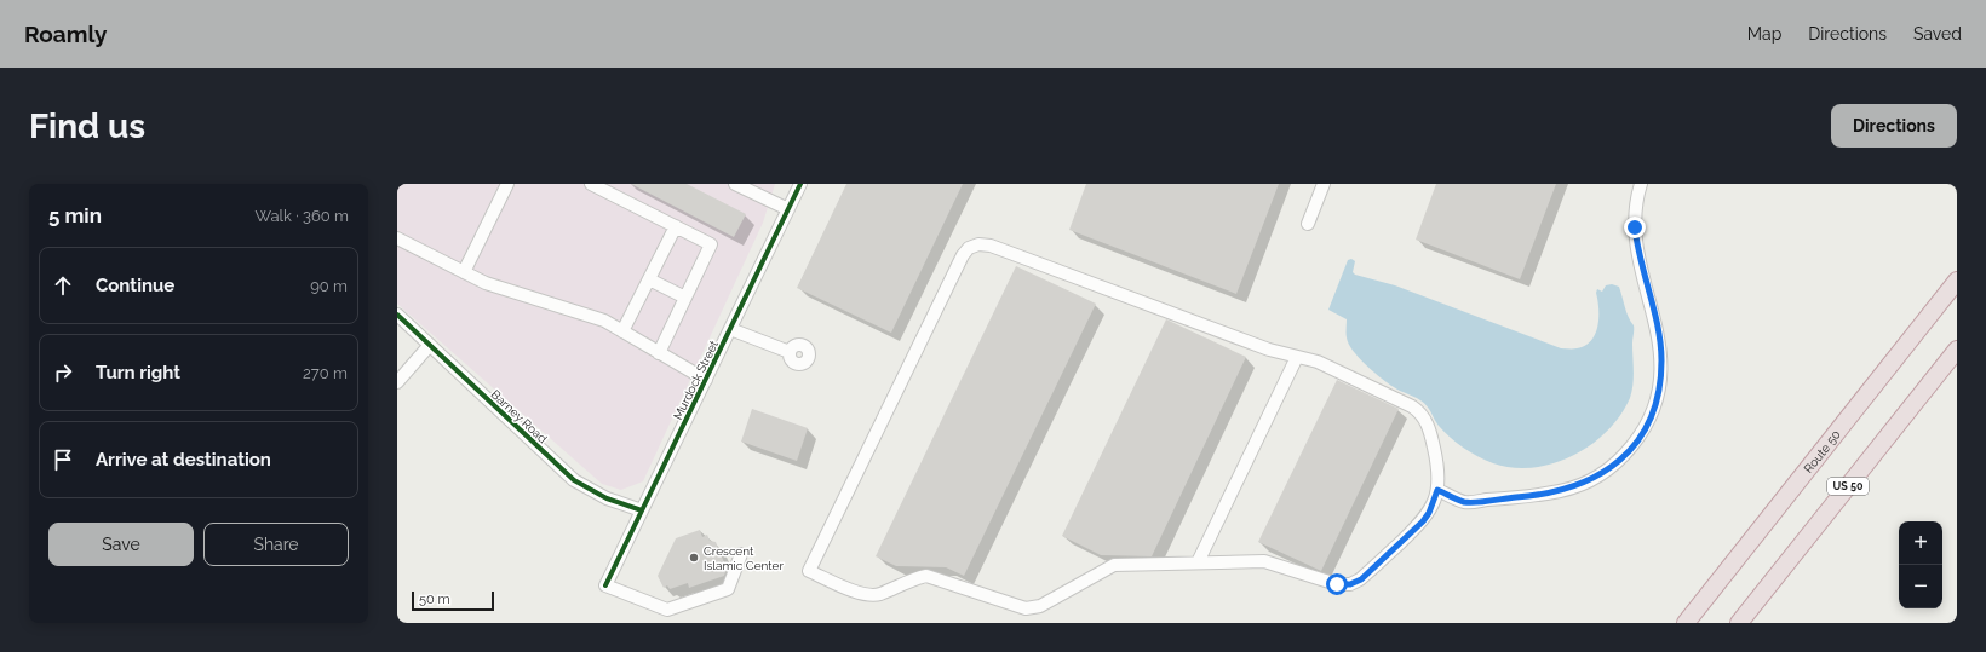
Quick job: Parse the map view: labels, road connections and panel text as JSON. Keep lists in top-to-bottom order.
{
  "streets": {
    "highway": ["Route 50", "US 50"],
    "street": ["Murdock Street", "Barney Road"]
  },
  "crossings": [
    ["Murdock Street", "Barney Road"]
  ],
  "places": ["Crescent Islamic Center"],
  "scale_bar": "50 m",
  "page": {
    "header": "Roamly",
    "nav": ["Map", "Directions", "Saved"],
    "buttons": [
      "Directions",
      ["Save", "Share"]
    ],
    "title": "Find us",
    "heading": ["5 min", "Walk · 360 m"],
    "list": [
      ["Continue", "90 m"],
      ["Turn right", "270 m"],
      "Arrive at destination"
    ],
    "map_buttons": ["+", "−"],
    "scale": "50 m"
  }
}
